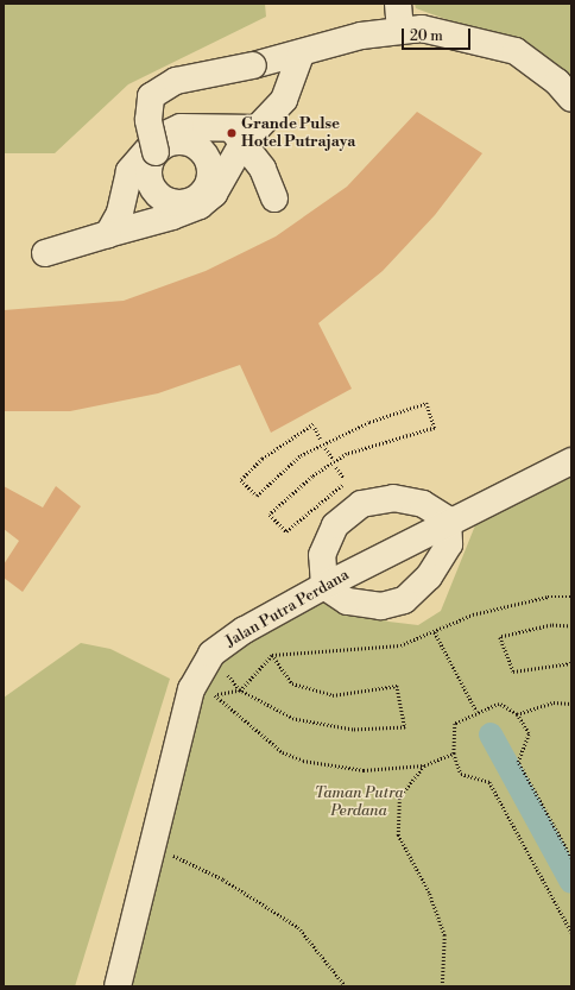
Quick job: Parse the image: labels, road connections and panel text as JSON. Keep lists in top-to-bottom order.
{
  "streets": {
    "street": ["Jalan Putra Perdana"]
  },
  "parks": ["Taman Putra Perdana"],
  "places": ["Grande Pulse Hotel Putrajaya"],
  "scale_bar": "20 m"
}
